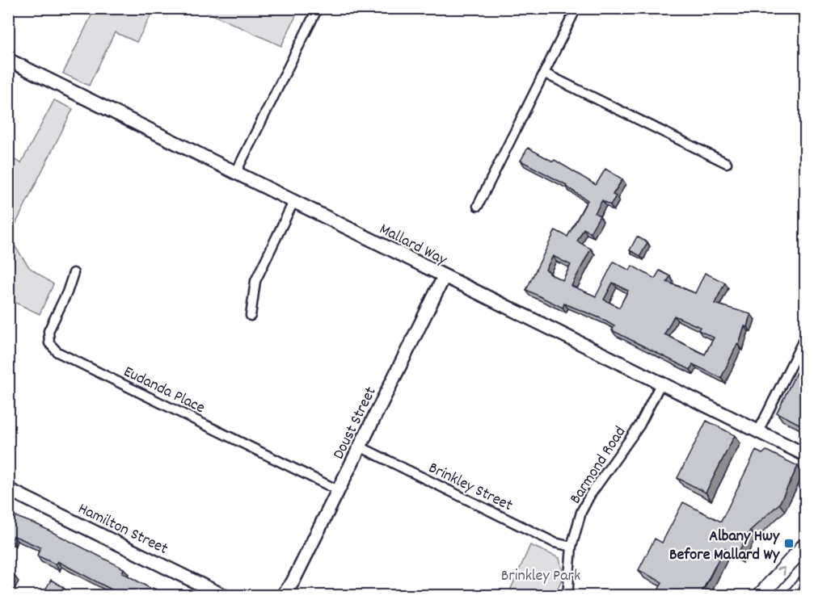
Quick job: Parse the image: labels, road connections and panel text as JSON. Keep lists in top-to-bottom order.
{
  "streets": {
    "street": [
      "Mallard Way",
      "Eudanda Place",
      "Doust Street",
      "Barmond Road",
      "Brinkley Street",
      "Hamilton Street"
    ]
  },
  "crossings": [
    ["Mallard Way", "Doust Street"],
    ["Mallard Way", "Barmond Road"],
    ["Eudanda Place", "Doust Street"],
    ["Doust Street", "Brinkley Street"],
    ["Barmond Road", "Brinkley Street"]
  ],
  "parks": ["Brinkley Park"],
  "places": {
    "transit": ["Albany Hwy Before Mallard Wy"]
  }
}
